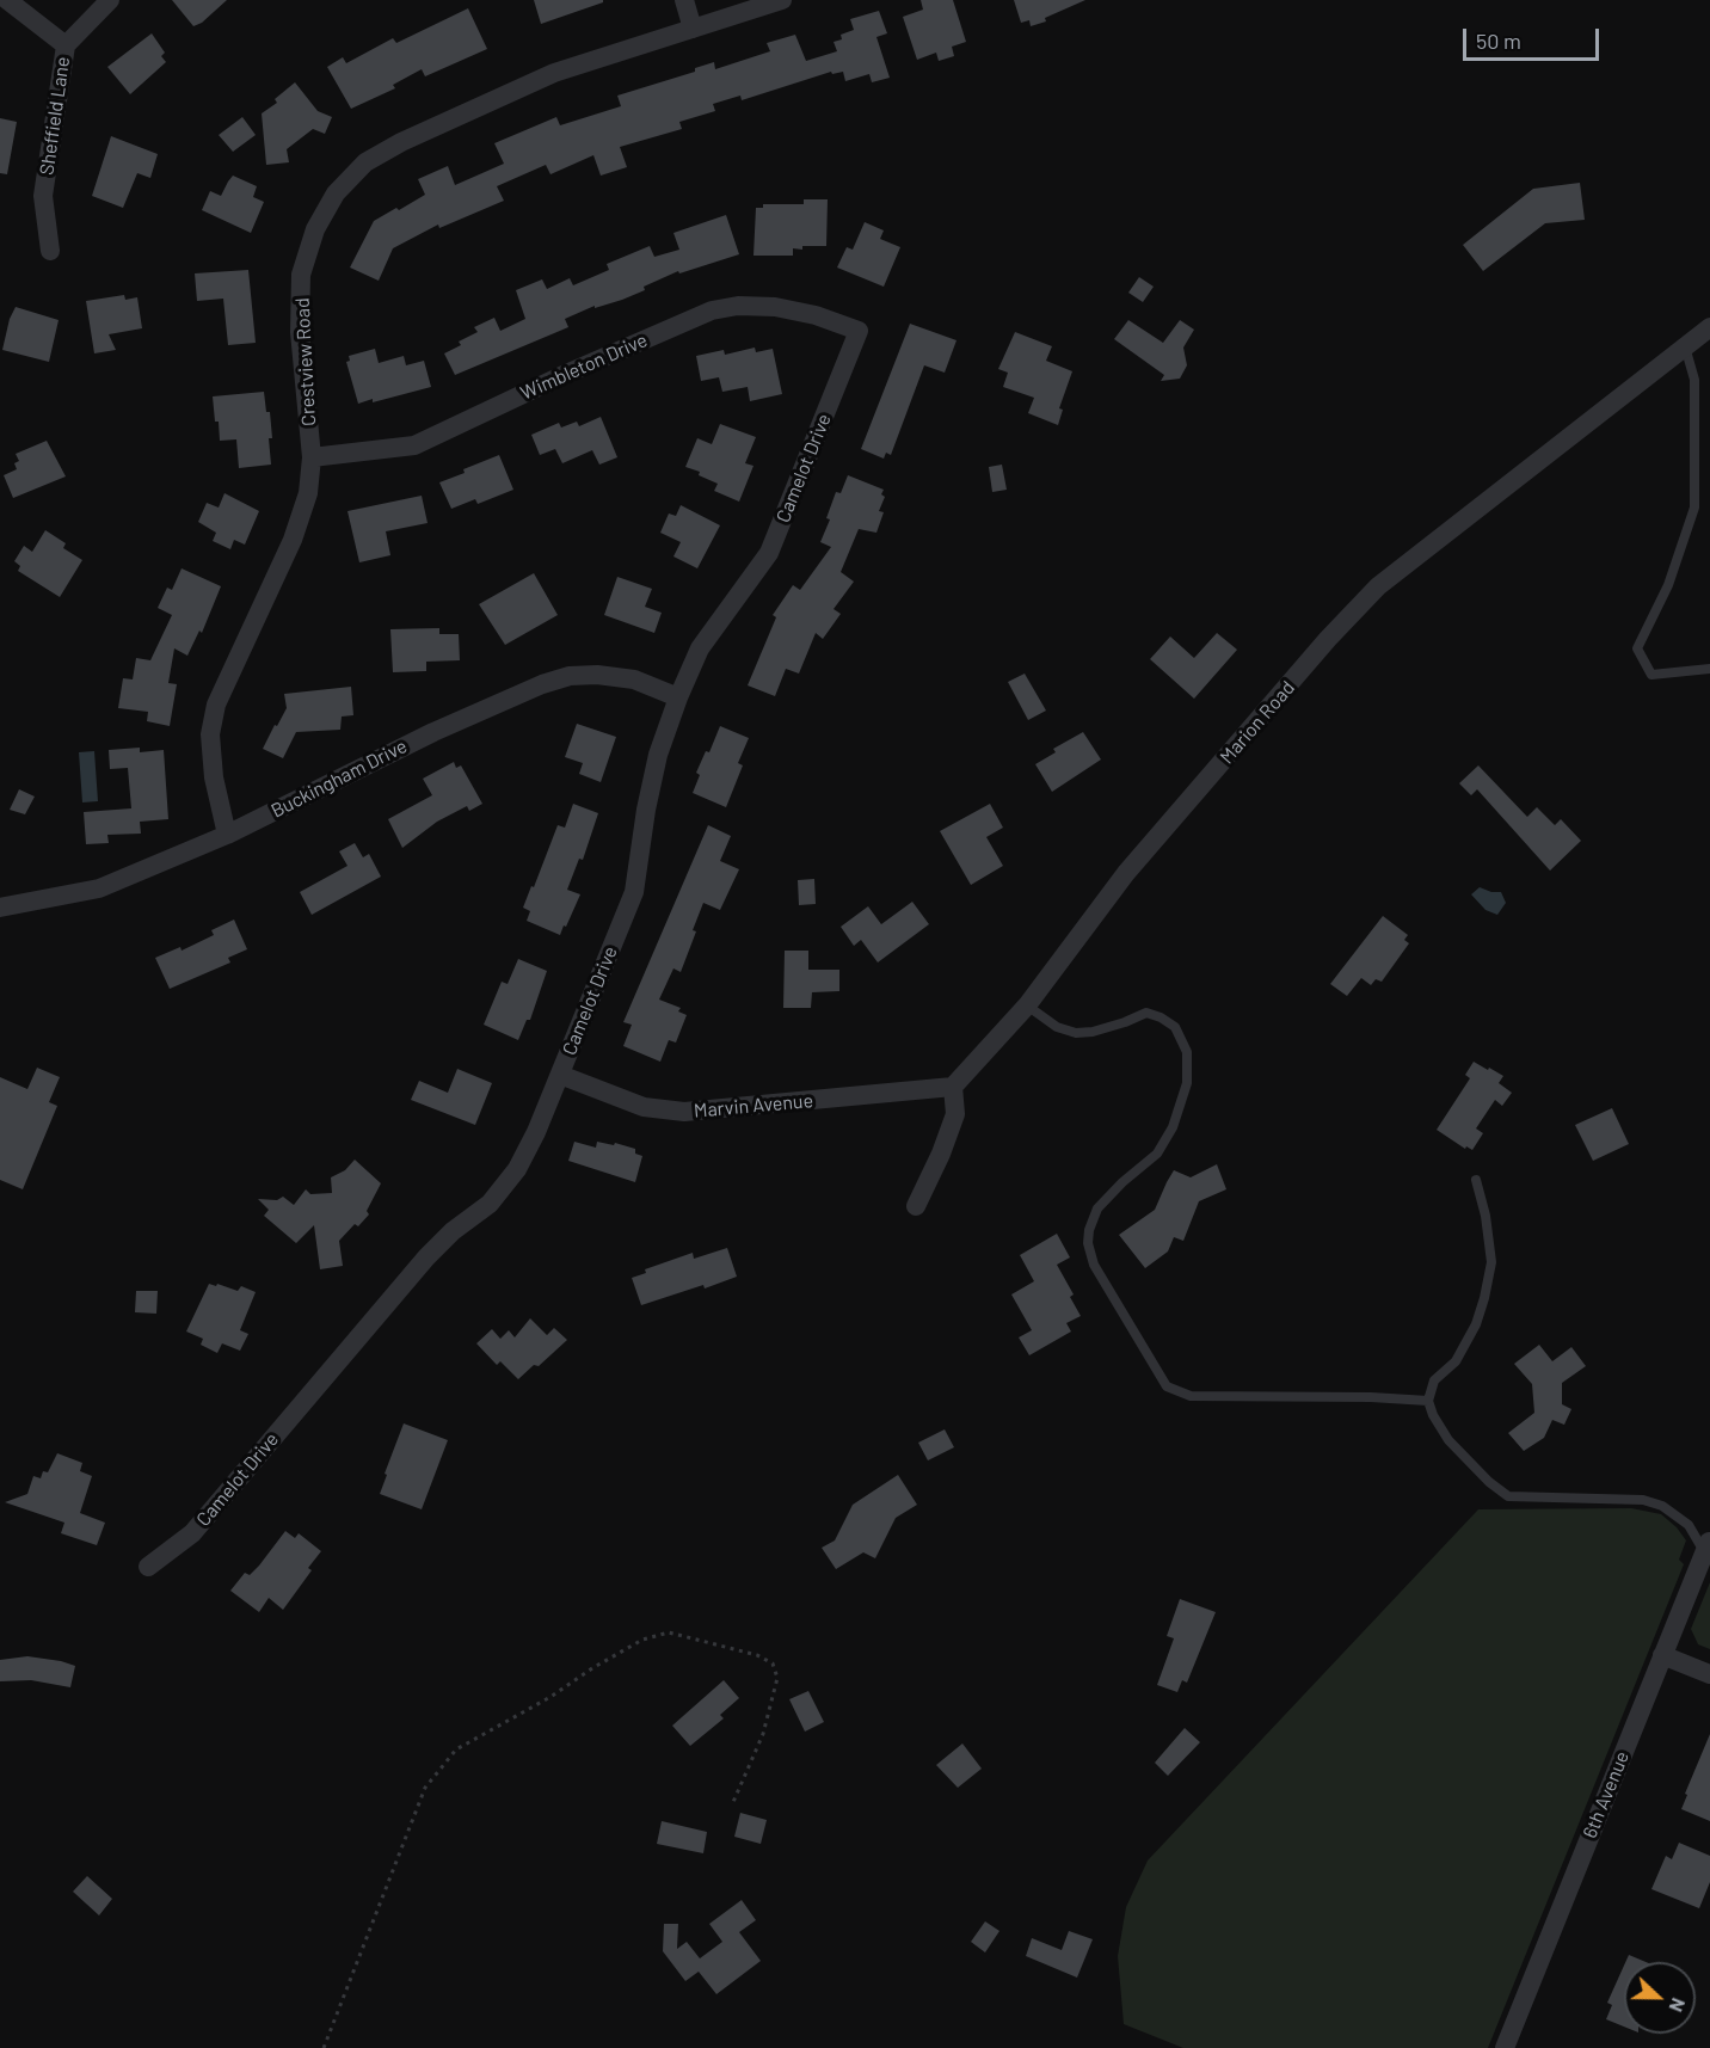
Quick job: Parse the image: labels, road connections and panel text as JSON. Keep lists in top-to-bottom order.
{
  "streets": {
    "street": [
      "Sheffield Lane",
      "Crestview Road",
      "Wimbleton Drive",
      "Camelot Drive",
      "Marion Road",
      "Buckingham Drive",
      "Marvin Avenue",
      "6th Avenue"
    ]
  },
  "crossings": [
    ["Crestview Road", "Wimbleton Drive"],
    ["Crestview Road", "Buckingham Drive"],
    ["Wimbleton Drive", "Camelot Drive"],
    ["Camelot Drive", "Buckingham Drive"],
    ["Camelot Drive", "Marvin Avenue"],
    ["Marion Road", "Marvin Avenue"]
  ],
  "scale_bar": "50 m",
  "north": "right"
}
